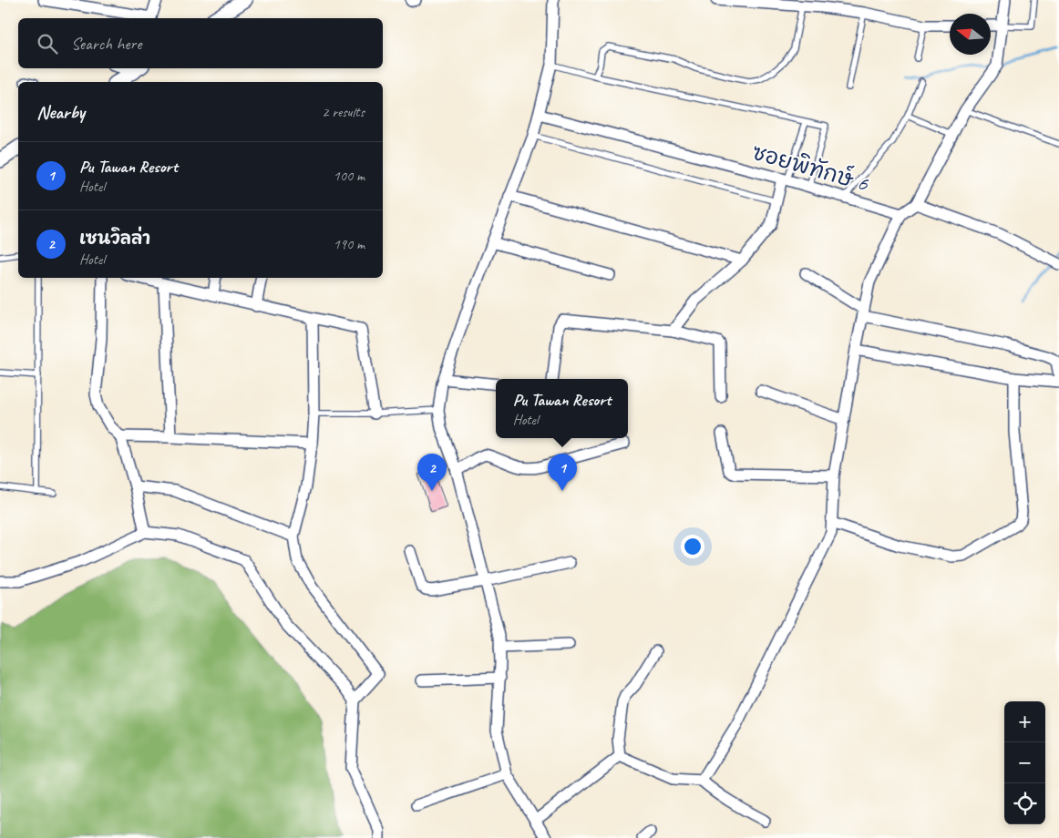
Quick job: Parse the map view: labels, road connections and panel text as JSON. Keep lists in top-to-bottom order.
{
  "streets": {
    "street": ["ซอยพิทักษ์ 6"]
  },
  "north": "left",
  "page": {
    "search": "Search here",
    "heading": ["Nearby", "2 results"],
    "list": [
      {
        "mark": "1",
        "name": "Pu Tawan Resort",
        "note": "Hotel",
        "value": "100 m"
      },
      {
        "mark": "2",
        "name": "เซนวิลล่า",
        "note": "Hotel",
        "value": "190 m"
      }
    ],
    "popup": ["Pu Tawan Resort", "Hotel"],
    "pins": ["1", "2"],
    "map_buttons": ["+", "−"]
  }
}
